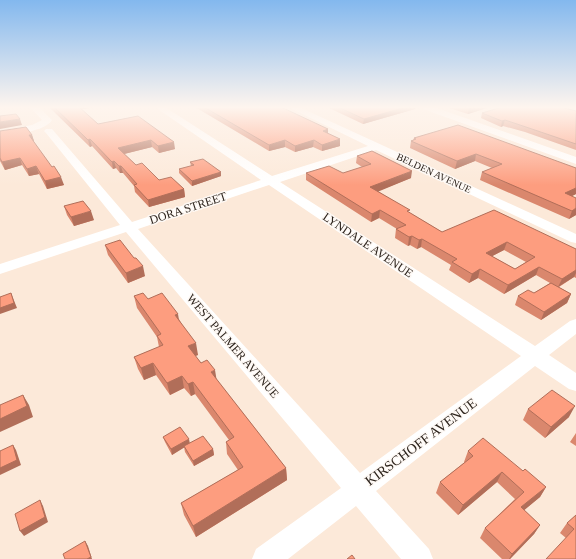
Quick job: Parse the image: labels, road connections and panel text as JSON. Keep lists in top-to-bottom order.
{
  "streets": {
    "street": [
      "BELDEN AVENUE",
      "DORA STREET",
      "LYNDALE AVENUE",
      "WEST PALMER AVENUE",
      "KIRSCHOFF AVENUE"
    ]
  },
  "crossings": [
    ["BELDEN AVENUE", "DORA STREET"],
    ["DORA STREET", "LYNDALE AVENUE"],
    ["DORA STREET", "WEST PALMER AVENUE"],
    ["LYNDALE AVENUE", "KIRSCHOFF AVENUE"],
    ["WEST PALMER AVENUE", "KIRSCHOFF AVENUE"]
  ]
}
